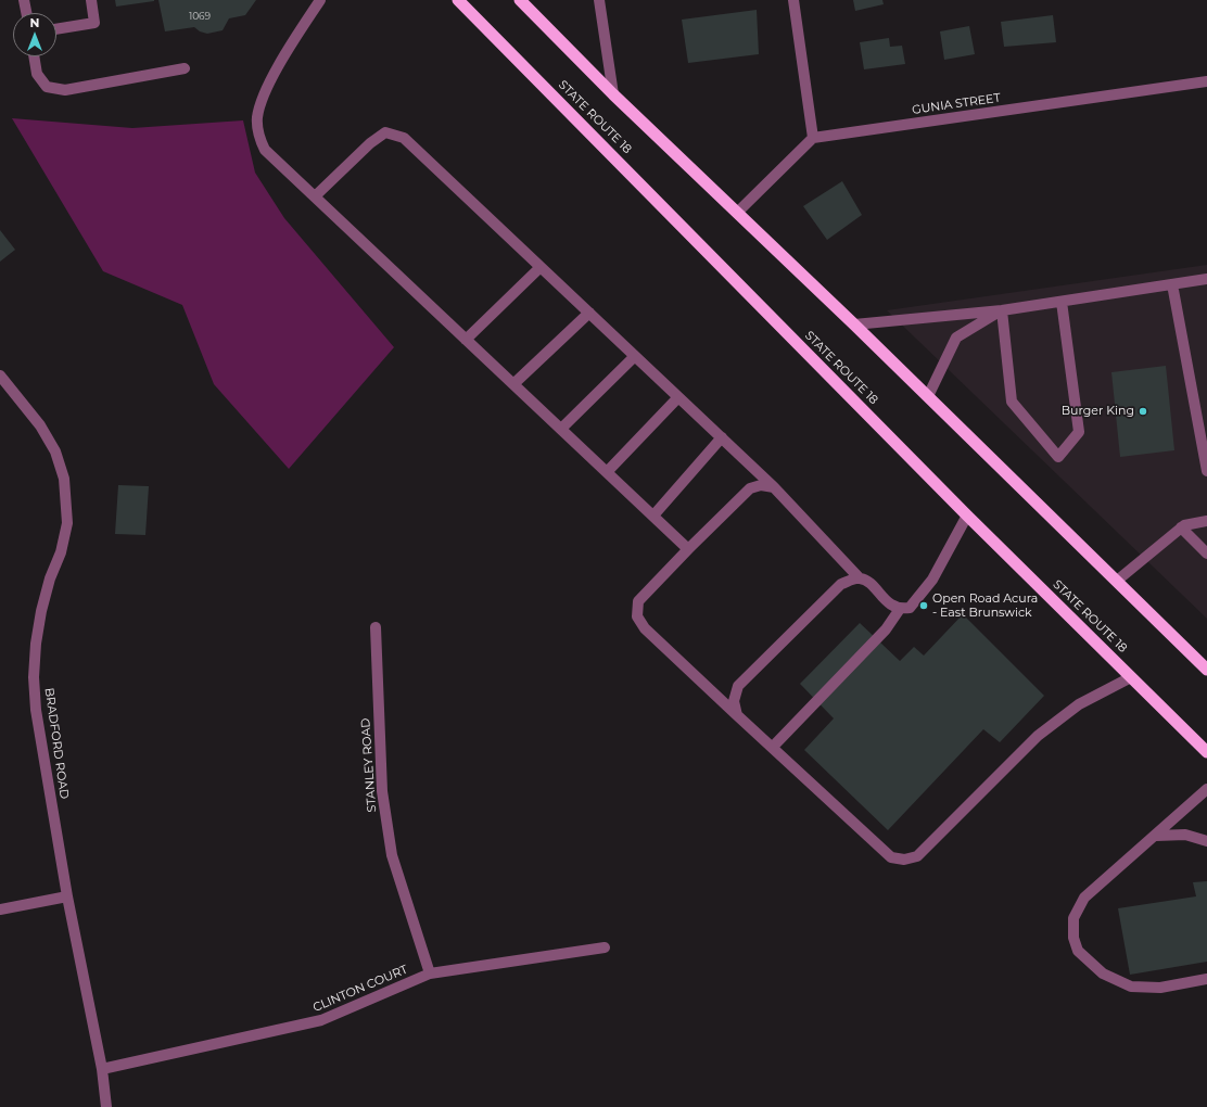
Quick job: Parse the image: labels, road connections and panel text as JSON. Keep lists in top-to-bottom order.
{
  "streets": {
    "highway": ["STATE ROUTE 18"],
    "street": [
      "GUNIA STREET",
      "BRADFORD ROAD",
      "STANLEY ROAD",
      "CLINTON COURT"
    ]
  },
  "crossings": [
    ["BRADFORD ROAD", "CLINTON COURT"],
    ["STANLEY ROAD", "CLINTON COURT"]
  ],
  "places": ["Burger King", "Open Road Acura - East Brunswick"],
  "house_numbers": ["1069"],
  "north": "top"
}
